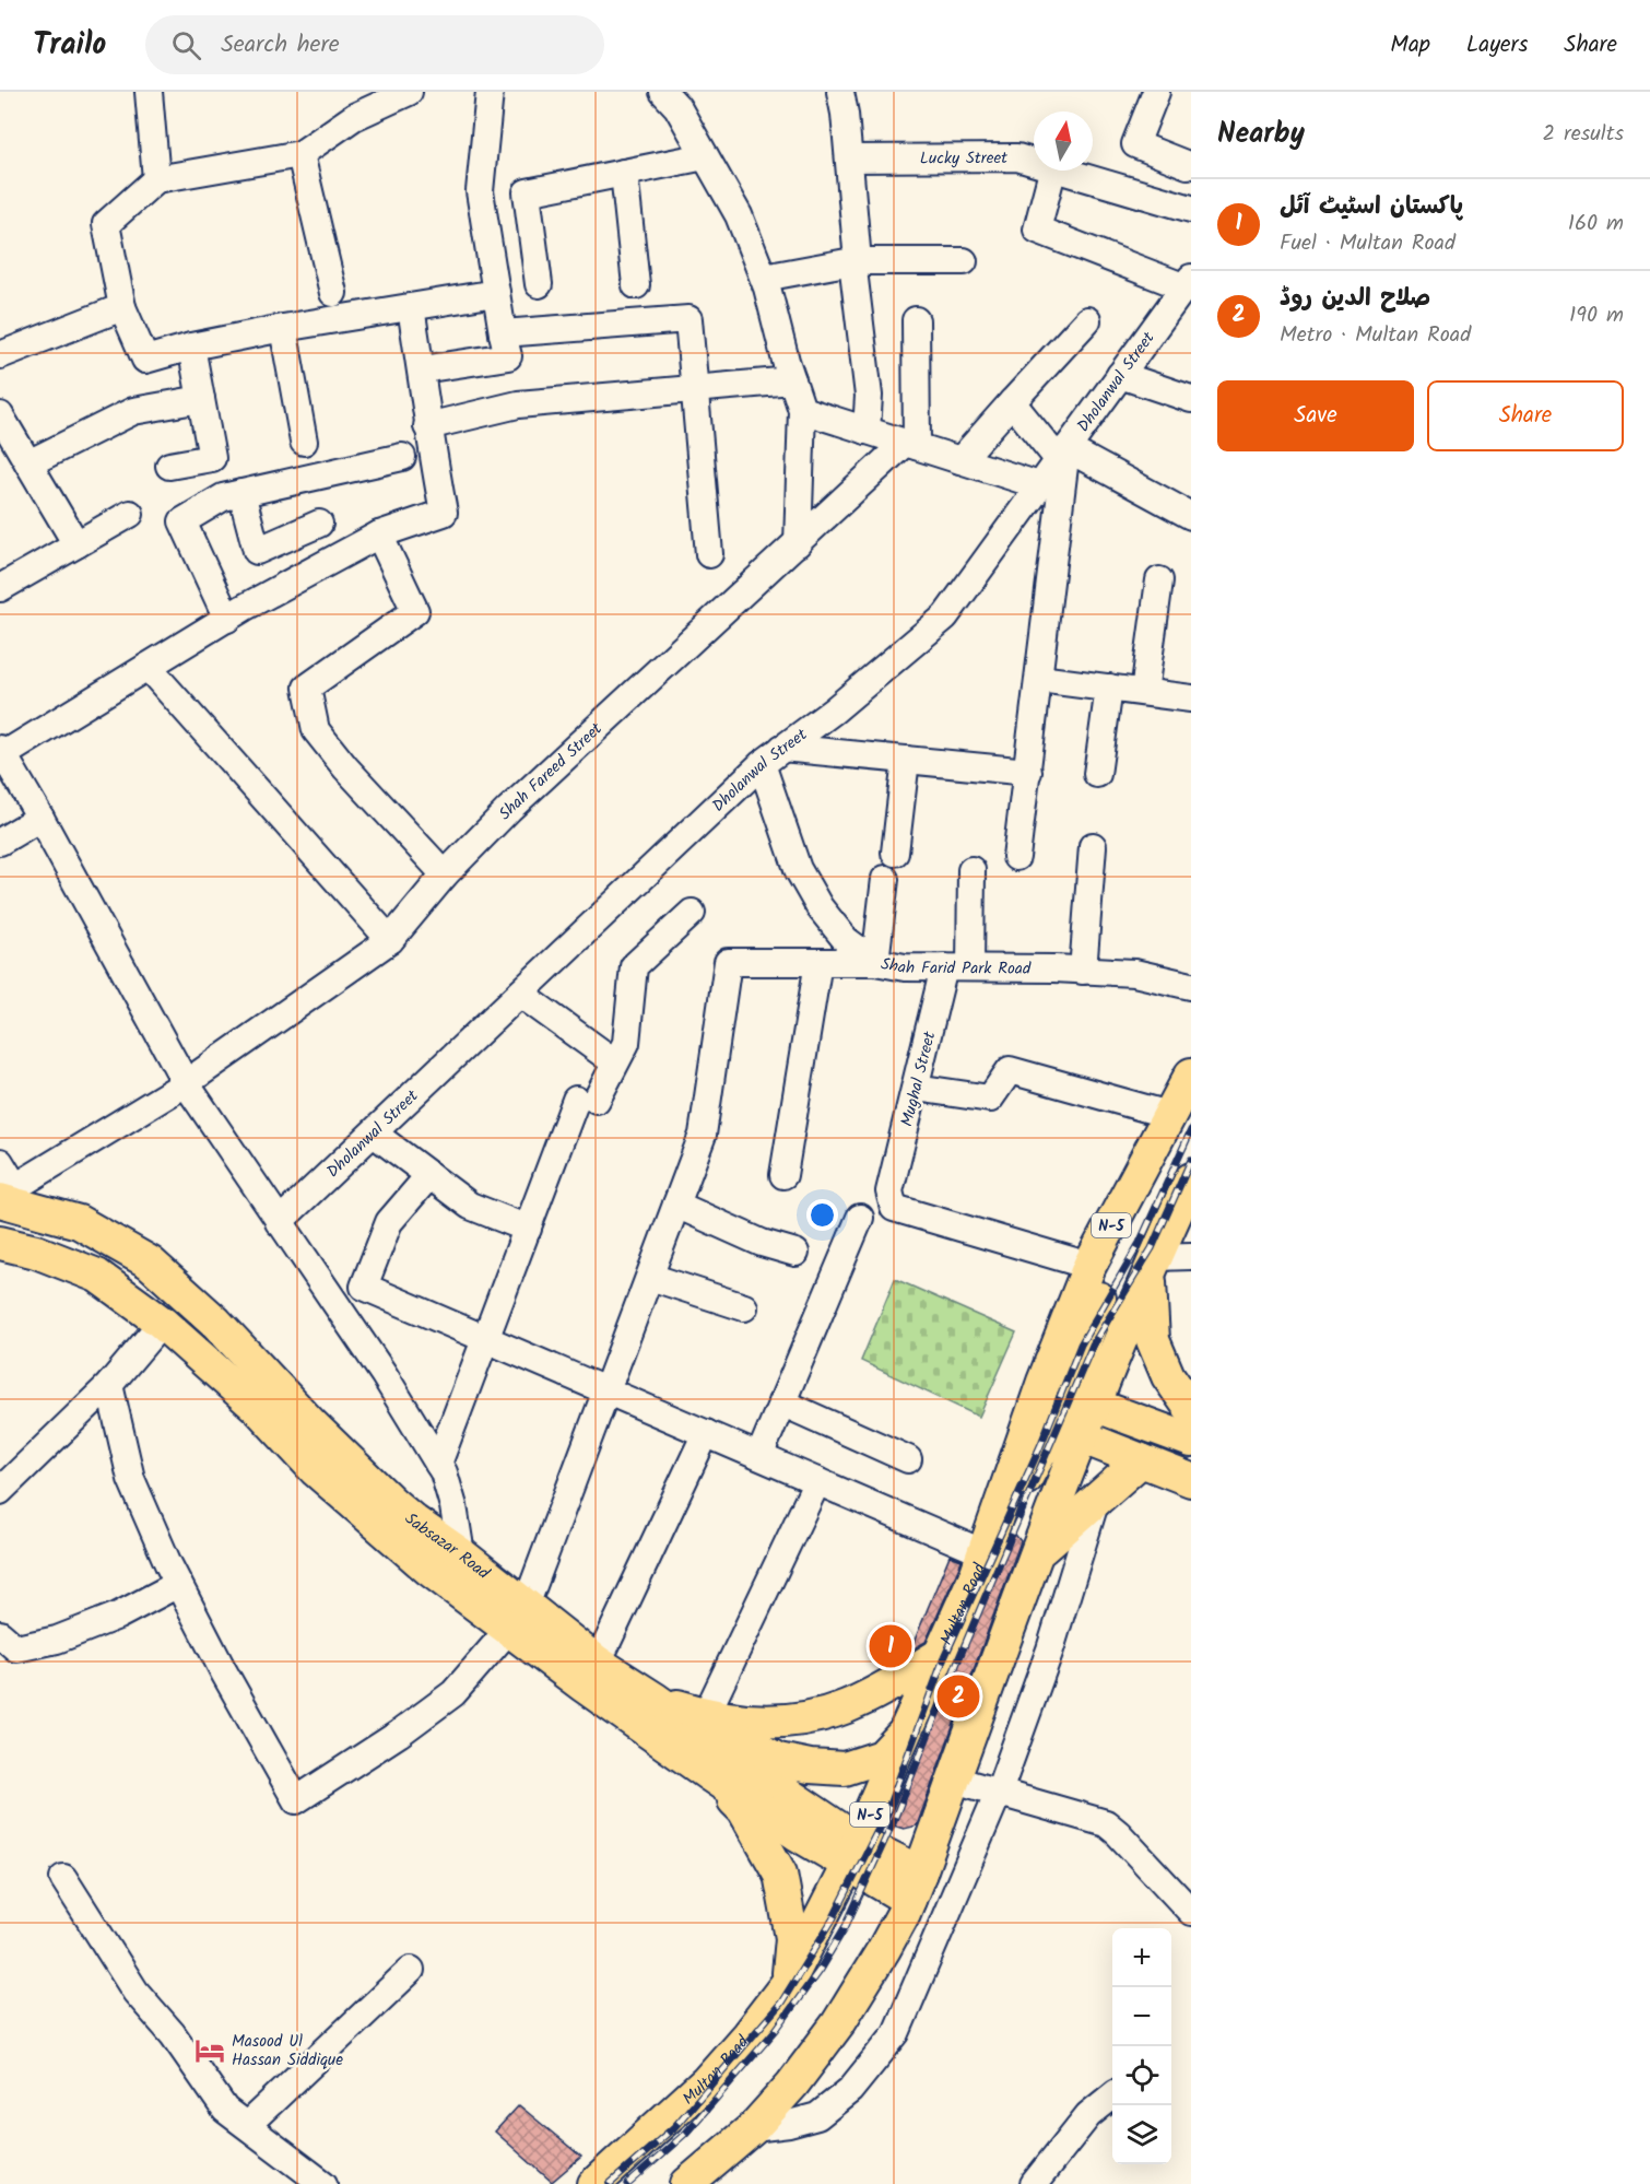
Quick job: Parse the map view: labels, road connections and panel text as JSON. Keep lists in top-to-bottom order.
{
  "streets": {
    "main road": ["N-5", "Sabsazar Road", "Multan Road"],
    "street": [
      "Lucky Street",
      "Dholanwal Street",
      "Shah Fareed Street",
      "Shah Farid Park Road",
      "Mughal Street"
    ]
  },
  "crossings": [
    ["Dholanwal Street", "Shah Farid Park Road"],
    ["Shah Fareed Street", "Sabsazar Road"],
    ["Shah Farid Park Road", "Mughal Street"],
    ["Mughal Street", "Multan Road"],
    ["Sabsazar Road", "Multan Road"]
  ],
  "places": {
    "hotel": ["Masood Ul Hassan Siddique"]
  },
  "north": "top",
  "page": {
    "header": "Trailo",
    "search": "Search here",
    "nav": ["Map", "Layers", "Share"],
    "heading": ["Nearby", "2 results"],
    "list": [
      {
        "mark": "1",
        "name": "پاکستان اسٹیٹ آئل",
        "note": "Fuel · Multan Road",
        "value": "160 m"
      },
      {
        "mark": "2",
        "name": "صلاح الدین روڈ",
        "note": "Metro · Multan Road",
        "value": "190 m"
      }
    ],
    "buttons": ["Save", "Share"],
    "pins": ["1", "2"],
    "map_buttons": ["+", "−"]
  }
}
